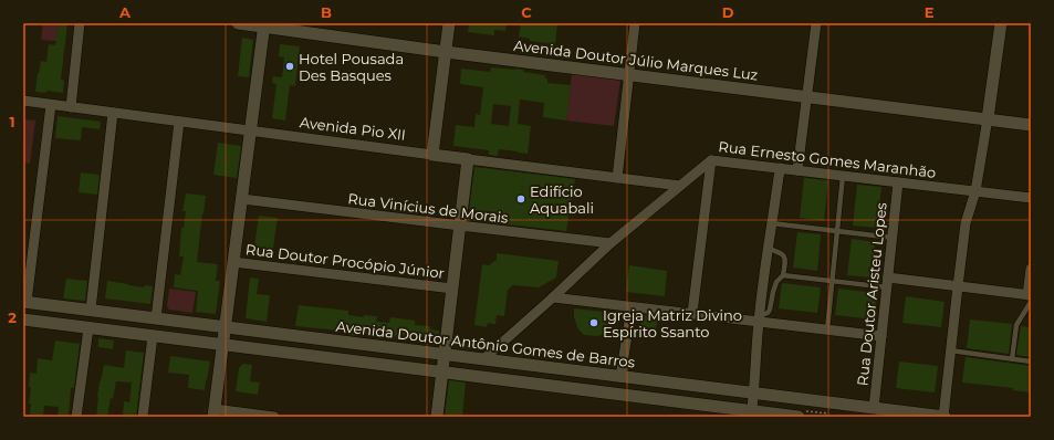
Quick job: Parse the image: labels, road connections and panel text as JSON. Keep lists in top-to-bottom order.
{
  "streets": {
    "street": [
      "Avenida Doutor Júlio Marques Luz",
      "Avenida Pio XII",
      "Rua Ernesto Gomes Maranhão",
      "Rua Vinícius de Morais",
      "Rua Doutor Procópio Júnior",
      "Rua Doutor Aristeu Lopes",
      "Avenida Doutor Antônio Gomes de Barros"
    ]
  },
  "crossings": [
    ["Avenida Pio XII", "Rua Ernesto Gomes Maranhão"],
    ["Rua Ernesto Gomes Maranhão", "Rua Vinícius de Morais"],
    ["Rua Ernesto Gomes Maranhão", "Rua Doutor Aristeu Lopes"],
    ["Rua Ernesto Gomes Maranhão", "Avenida Doutor Antônio Gomes de Barros"],
    ["Rua Doutor Aristeu Lopes", "Avenida Doutor Antônio Gomes de Barros"]
  ],
  "places": ["Hotel Pousada Des Basques", "Edifício Aquabali", "Igreja Matriz Divino Espírito Ssanto"],
  "grid": {
    "columns": [
      "A",
      "B",
      "C",
      "D",
      "E"
    ],
    "rows": ["1", "2"]
  }
}
